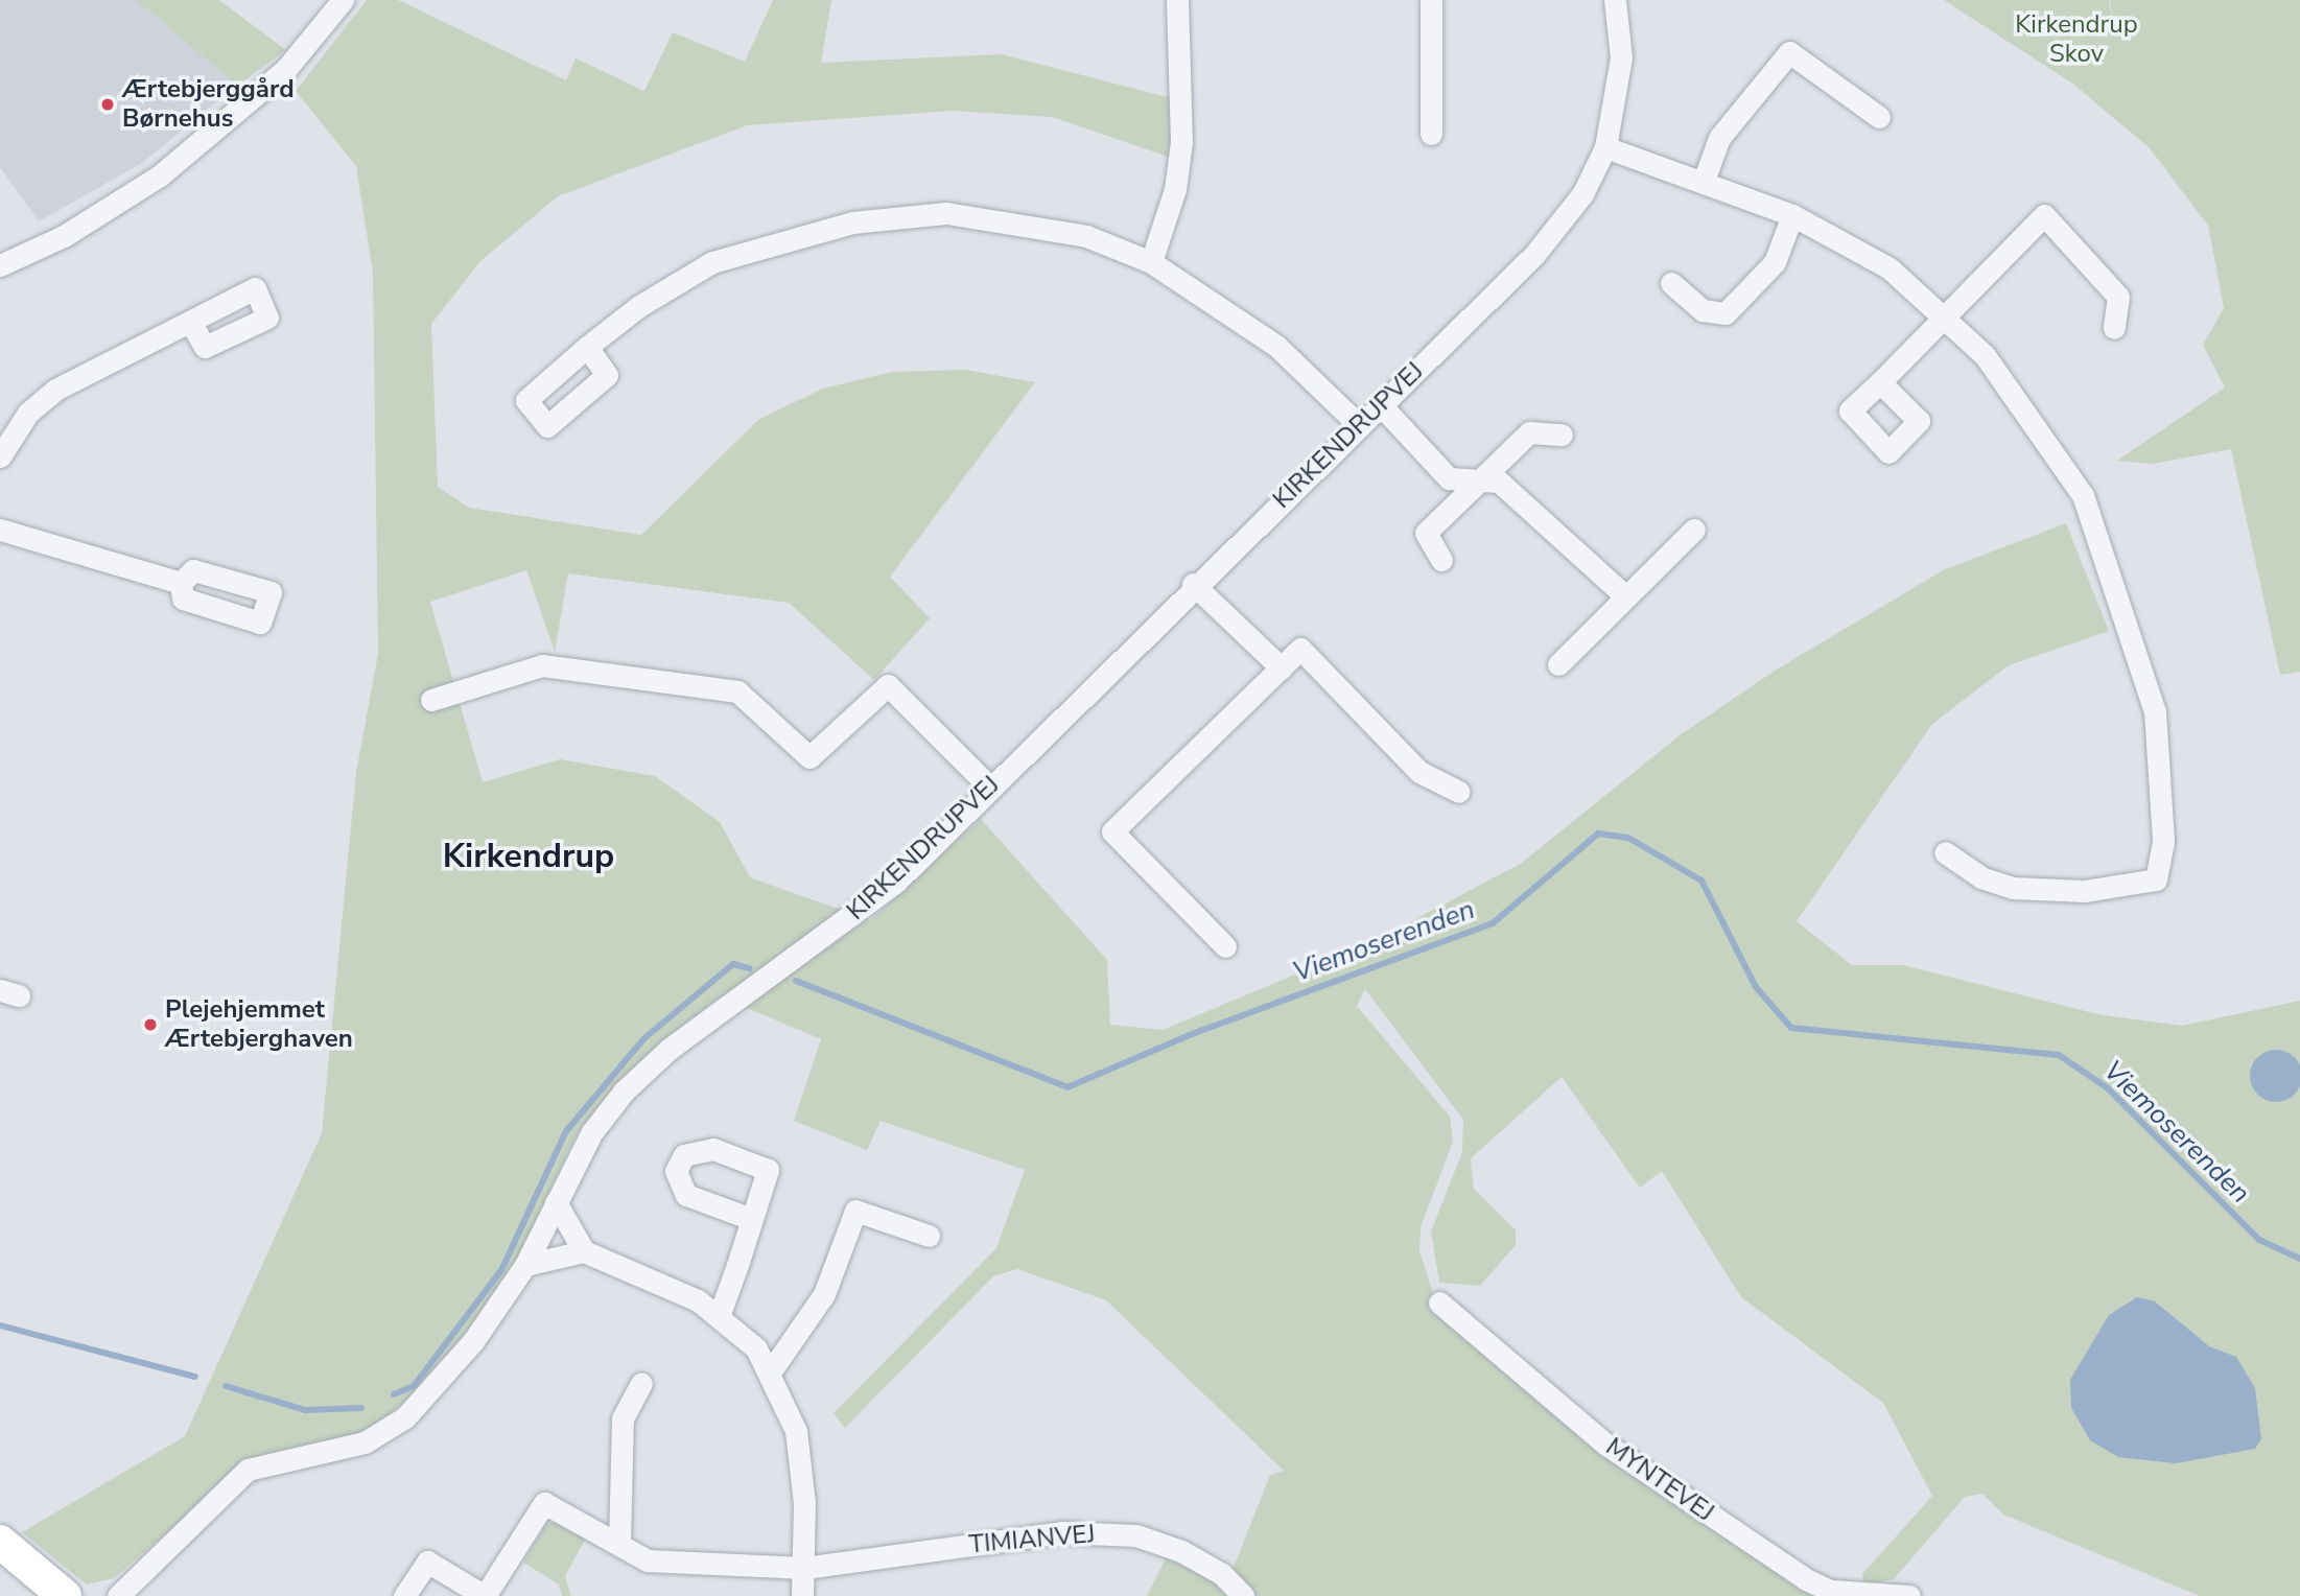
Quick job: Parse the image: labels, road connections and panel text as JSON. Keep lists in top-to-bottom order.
{
  "streets": {
    "street": ["KIRKENDRUPVEJ", "MYNTEVEJ", "TIMIANVEJ"]
  },
  "districts": ["Kirkendrup"],
  "water": ["Viemoserenden"],
  "parks": ["Kirkendrup Skov"],
  "places": ["Ærtebjerggård Børnehus", "Plejehjemmet Ærtebjerghaven"]
}
